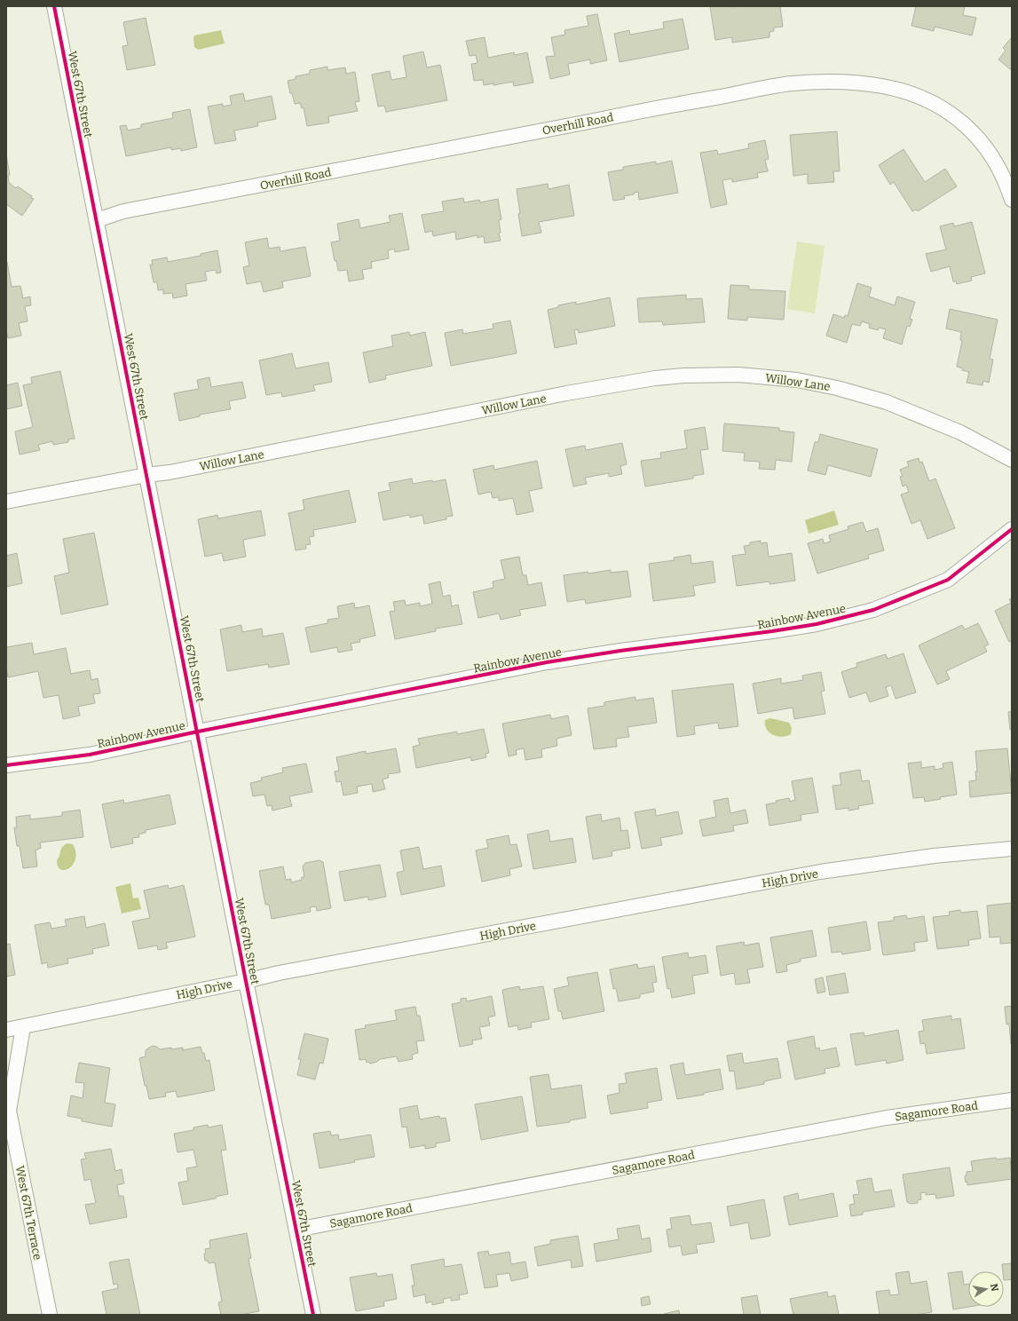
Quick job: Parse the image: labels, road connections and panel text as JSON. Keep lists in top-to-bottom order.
{
  "streets": {
    "street": [
      "West 67th Street",
      "Overhill Road",
      "Willow Lane",
      "Rainbow Avenue",
      "High Drive",
      "Sagamore Road",
      "West 67th Terrace"
    ]
  },
  "crossings": [
    ["West 67th Street", "Overhill Road"],
    ["West 67th Street", "Willow Lane"],
    ["West 67th Street", "Rainbow Avenue"],
    ["West 67th Street", "High Drive"],
    ["West 67th Street", "Sagamore Road"],
    ["High Drive", "West 67th Terrace"]
  ],
  "north": "right"
}
